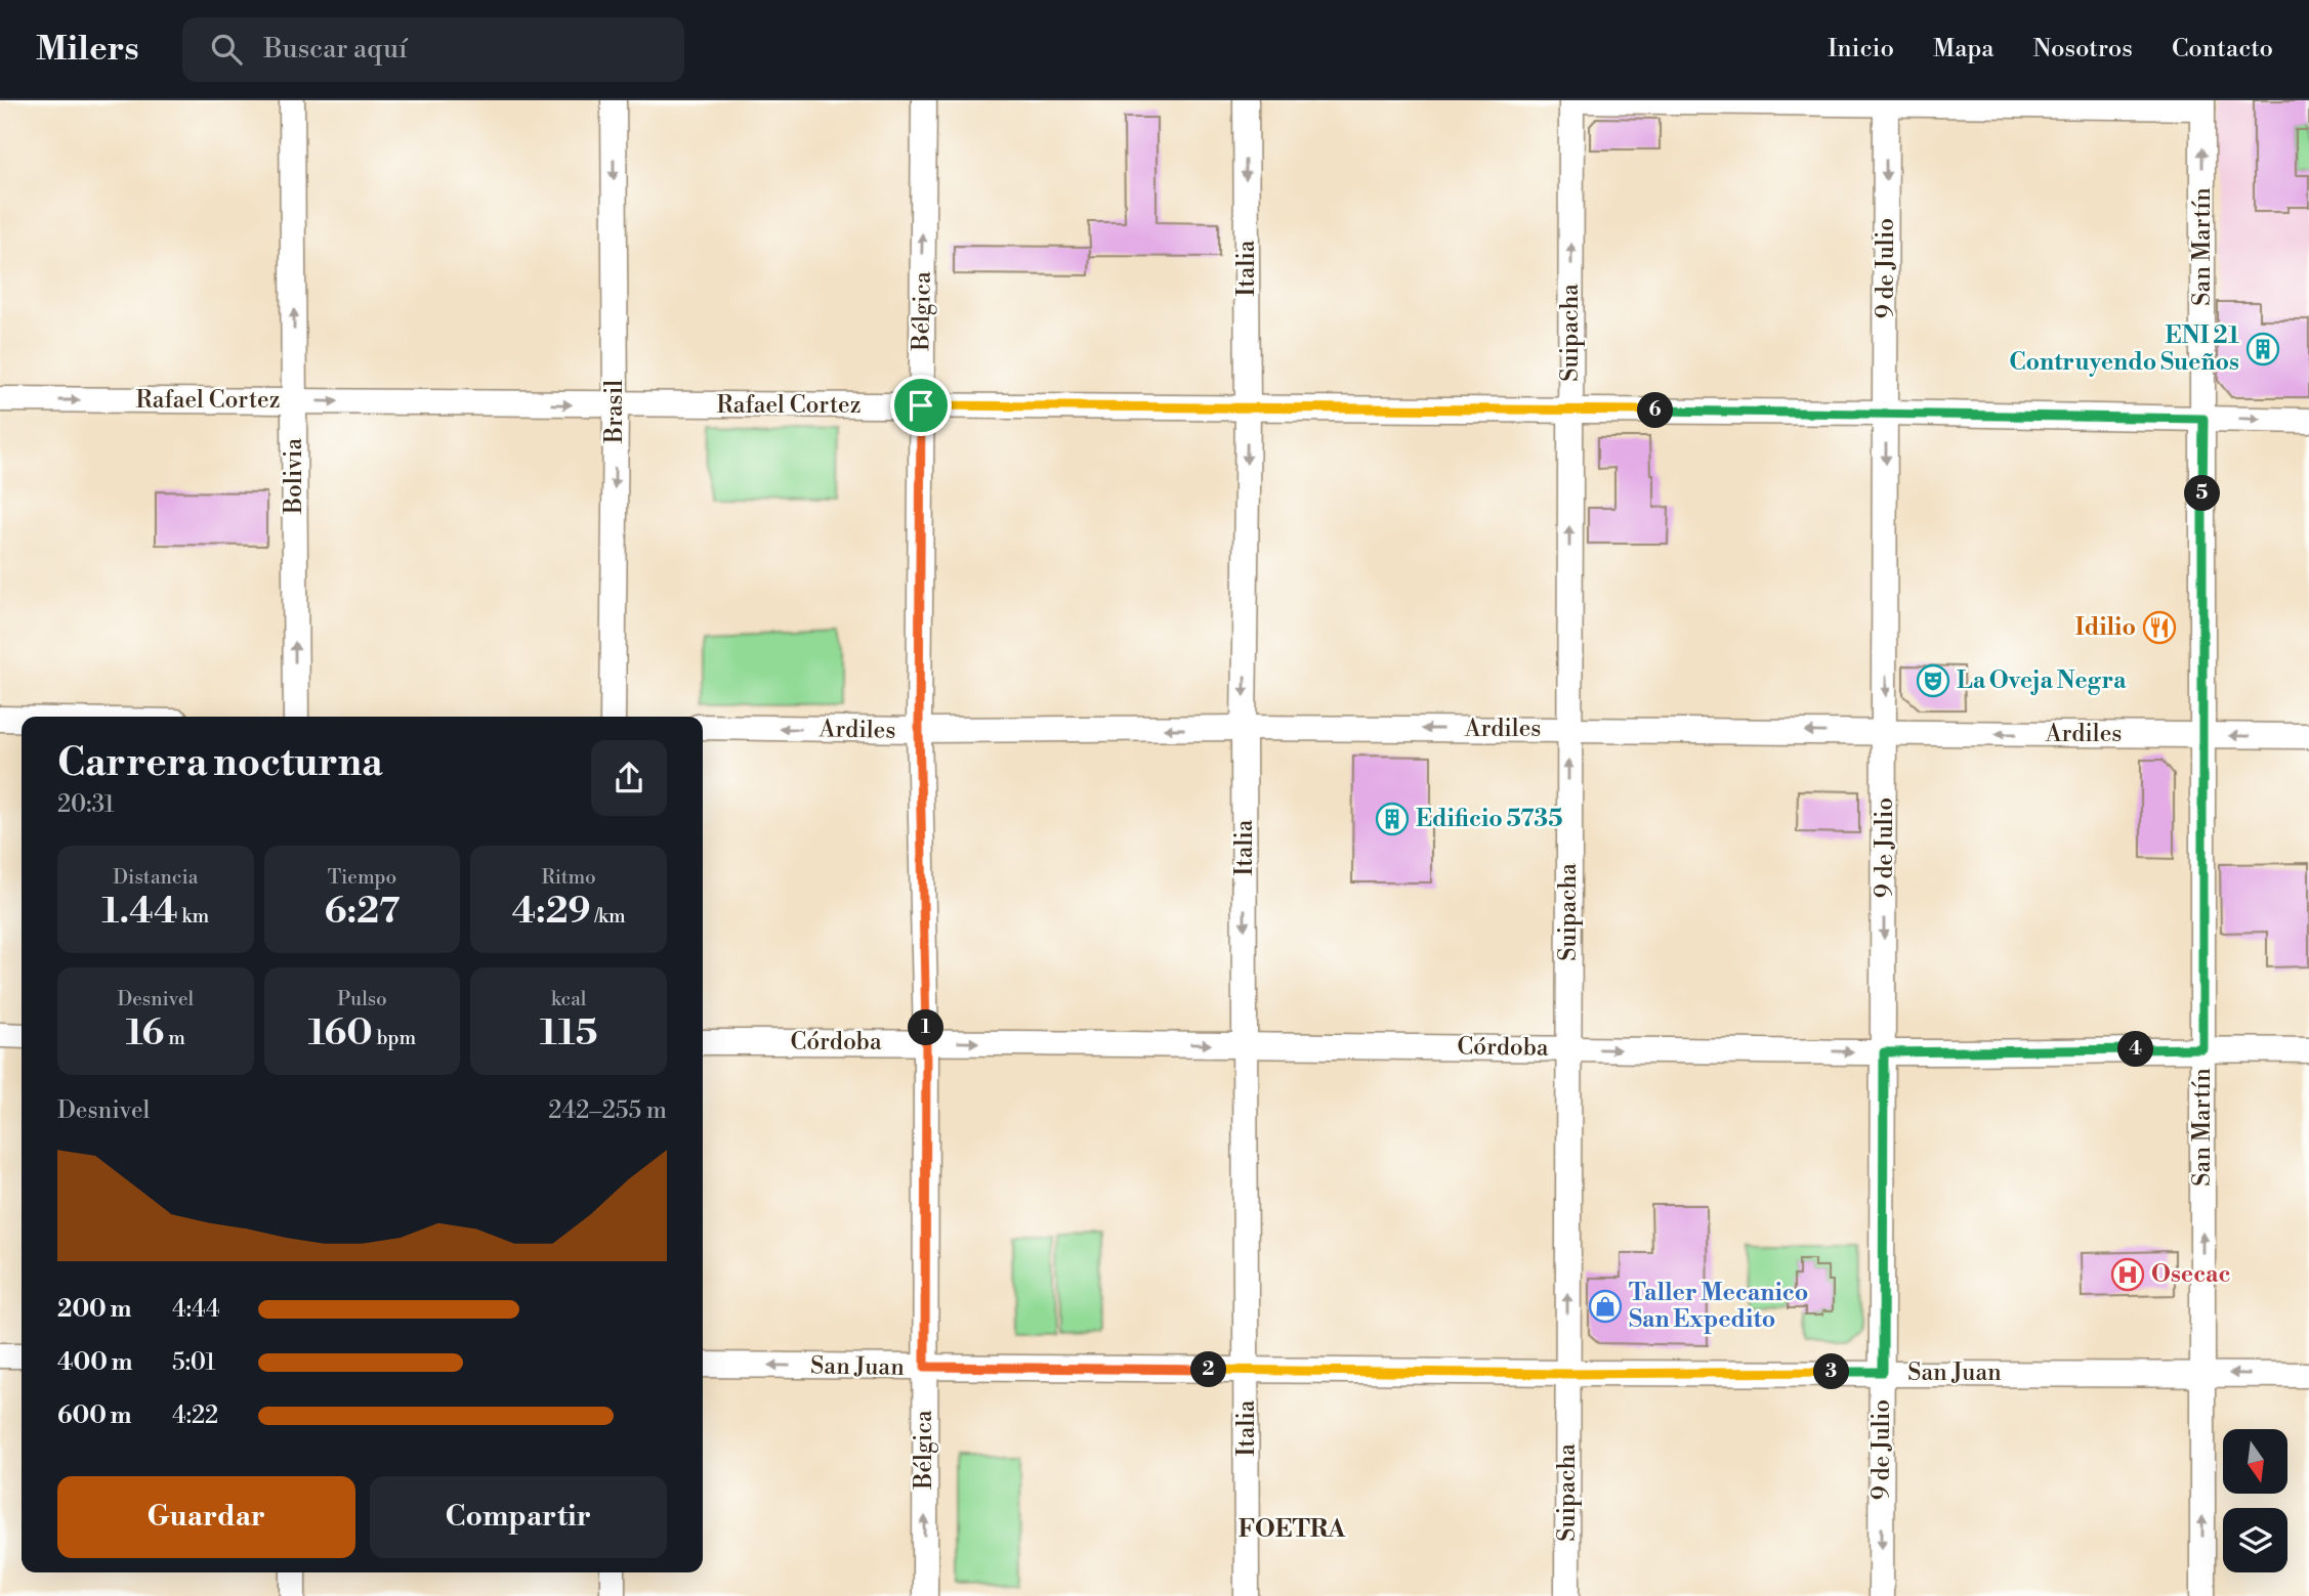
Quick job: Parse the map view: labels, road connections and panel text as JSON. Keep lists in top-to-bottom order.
{
  "streets": {
    "street": [
      "San Martín",
      "Italia",
      "9 de Julio",
      "Bélgica",
      "Suipacha",
      "Rafael Cortez",
      "Brasil",
      "Bolivia",
      "Ardiles",
      "Córdoba",
      "San Juan"
    ]
  },
  "crossings": [
    ["San Martín", "Rafael Cortez"],
    ["San Martín", "Ardiles"],
    ["San Martín", "Córdoba"],
    ["San Martín", "San Juan"],
    ["Italia", "Rafael Cortez"],
    ["Italia", "Ardiles"],
    ["Italia", "Córdoba"],
    ["Italia", "San Juan"],
    ["9 de Julio", "Rafael Cortez"],
    ["9 de Julio", "Ardiles"],
    ["9 de Julio", "Córdoba"],
    ["9 de Julio", "San Juan"],
    ["Bélgica", "Rafael Cortez"],
    ["Bélgica", "Ardiles"],
    ["Bélgica", "Córdoba"],
    ["Bélgica", "San Juan"],
    ["Suipacha", "Rafael Cortez"],
    ["Suipacha", "Ardiles"],
    ["Suipacha", "Córdoba"],
    ["Suipacha", "San Juan"],
    ["Rafael Cortez", "Brasil"],
    ["Rafael Cortez", "Bolivia"]
  ],
  "one_way": [
    "San Martín",
    "Italia",
    "9 de Julio",
    "Bélgica",
    "Suipacha",
    "Brasil",
    "Bolivia",
    "Ardiles",
    "Córdoba"
  ],
  "districts": ["FOETRA"],
  "places": {
    "building": ["ENI 21 Contruyendo Sueños", "Edificio 5735"],
    "restaurant": ["Idilio"],
    "theatre": ["La Oveja Negra"],
    "hospital": ["Osecac"],
    "shop": ["Taller Mecanico San Expedito"]
  },
  "north": "bottom",
  "page": {
    "header": "Milers",
    "search": "Buscar aquí",
    "nav": [
      "Inicio",
      "Mapa",
      "Nosotros",
      "Contacto"
    ],
    "pins": [
      "6",
      "5",
      "1",
      "4",
      "2",
      "3"
    ],
    "heading": ["Carrera nocturna", "20:31"],
    "stats": [
      ["Distancia", "1.44 km"],
      ["Tiempo", "6:27"],
      ["Ritmo", "4:29 /km"],
      ["Desnivel", "16 m"],
      ["Pulso", "160 bpm"],
      ["kcal", "115"]
    ],
    "chart": ["Desnivel", "242–255 m"],
    "list": [
      {
        "name": "200 m",
        "note": "4:44"
      },
      {
        "name": "400 m",
        "note": "5:01"
      },
      {
        "name": "600 m",
        "note": "4:22"
      }
    ],
    "buttons": ["Guardar", "Compartir"]
  }
}
